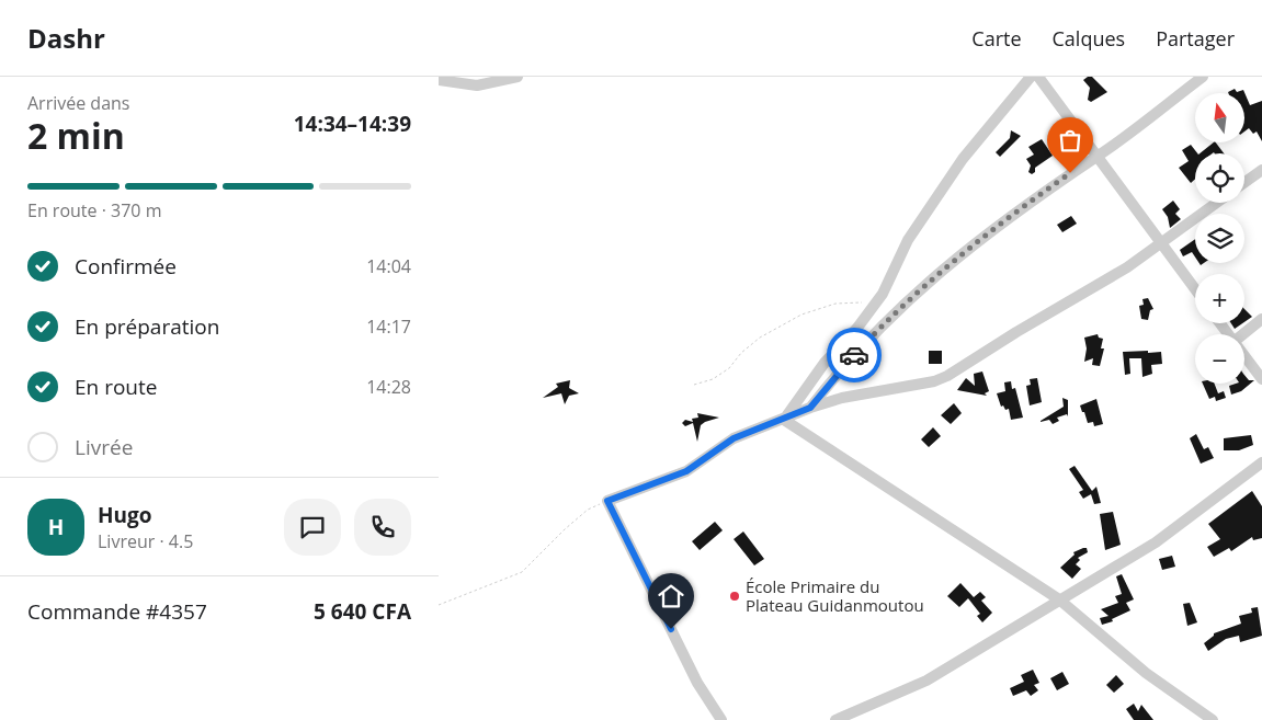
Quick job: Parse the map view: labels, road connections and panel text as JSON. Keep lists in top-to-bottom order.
{
  "places": ["École Primaire du Plateau Guidanmoutou"],
  "north": "top",
  "page": {
    "header": "Dashr",
    "nav": ["Carte", "Calques", "Partager"],
    "heading": ["2 min", "Arrivée dans", "14:34–14:39"],
    "panel": [
      "Hugo",
      "Livreur · 4.5",
      "Commande #4357",
      "5 640 CFA"
    ],
    "map_buttons": ["+", "−"],
    "bar": "En route · 370 m",
    "list": [
      ["Confirmée", "14:04"],
      ["En préparation", "14:17"],
      ["En route", "14:28"],
      "Livrée"
    ],
    "round": "H"
  }
}
